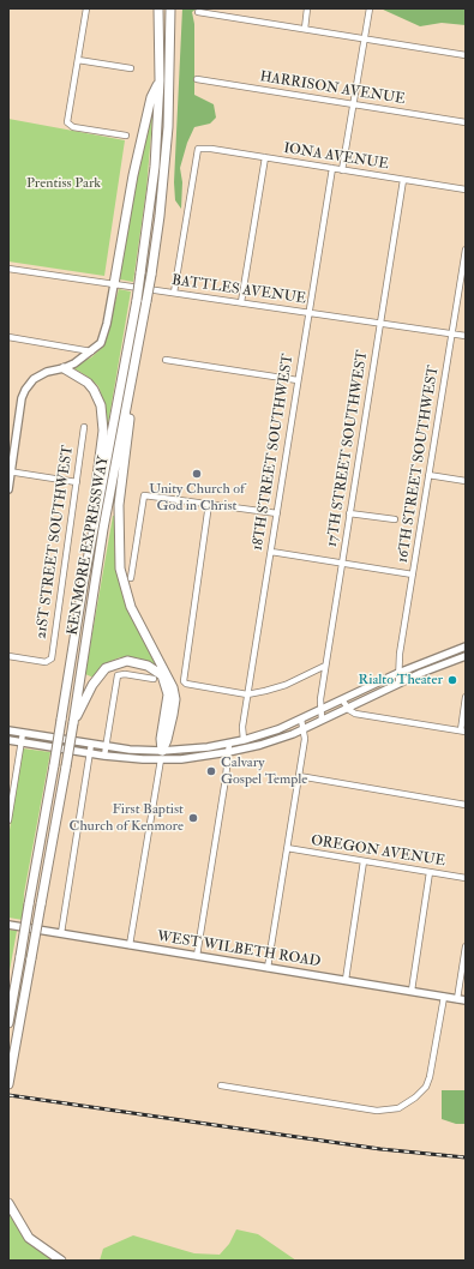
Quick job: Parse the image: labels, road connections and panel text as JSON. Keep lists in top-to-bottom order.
{
  "streets": {
    "highway": ["KENMORE EXPRESSWAY"],
    "main road": ["WEST WILBETH ROAD"],
    "street": [
      "HARRISON AVENUE",
      "IONA AVENUE",
      "BATTLES AVENUE",
      "17TH STREET SOUTHWEST",
      "18TH STREET SOUTHWEST",
      "16TH STREET SOUTHWEST",
      "21ST STREET SOUTHWEST",
      "OREGON AVENUE"
    ]
  },
  "crossings": [
    ["IONA AVENUE", "BATTLES AVENUE"],
    ["IONA AVENUE", "17TH STREET SOUTHWEST"],
    ["IONA AVENUE", "18TH STREET SOUTHWEST"],
    ["BATTLES AVENUE", "17TH STREET SOUTHWEST"],
    ["BATTLES AVENUE", "18TH STREET SOUTHWEST"],
    ["BATTLES AVENUE", "16TH STREET SOUTHWEST"]
  ],
  "parks": ["Prentiss Park"],
  "places": [
    "Unity Church of God in Christ",
    "Rialto Theater",
    "Calvary Gospel Temple",
    "First Baptist Church of Kenmore"
  ]
}
